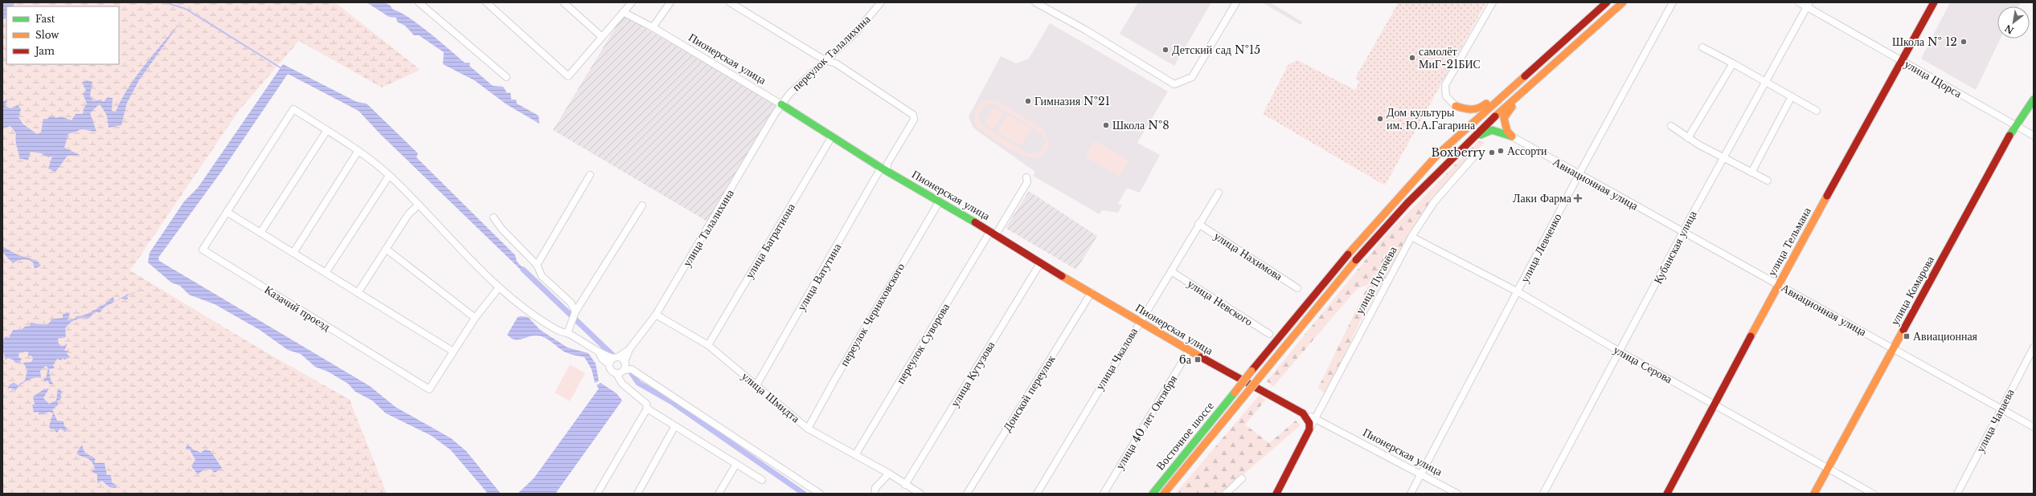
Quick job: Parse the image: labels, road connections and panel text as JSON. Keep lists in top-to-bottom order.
{
  "streets": {
    "main road": [
      "Пионерская улица",
      "улица Тельмана",
      "улица Пугачёва",
      "улица Комарова",
      "Восточное шоссе"
    ],
    "street": [
      "переулок Талалихина",
      "улица Щорса",
      "Авиационная улица",
      "улица Талалихина",
      "улица Багратиона",
      "Кубанская улица",
      "улица Левченко",
      "улица Нахимова",
      "улица Ватутина",
      "улица Невского",
      "Казачий проезд",
      "переулок Черняховского",
      "переулок Суворова",
      "улица Чкалова",
      "улица Серова",
      "улица Кутузова",
      "Донской переулок",
      "улица Шмидта",
      "улица Чапаева",
      "улица 40 лет Октября"
    ]
  },
  "crossings": [
    ["переулок Талалихина", "Пионерская улица"],
    ["переулок Талалихина", "улица Талалихина"],
    ["Пионерская улица", "улица Талалихина"],
    ["Пионерская улица", "улица Багратиона"],
    ["Пионерская улица", "улица Левченко"],
    ["Пионерская улица", "улица Ватутина"],
    ["Пионерская улица", "улица Пугачёва"],
    ["Пионерская улица", "переулок Черняховского"],
    ["Пионерская улица", "переулок Суворова"],
    ["Пионерская улица", "улица Чкалова"],
    ["Пионерская улица", "улица Кутузова"],
    ["Пионерская улица", "Донской переулок"],
    ["Пионерская улица", "улица 40 лет Октября"],
    ["улица Щорса", "улица Тельмана"],
    ["улица Щорса", "Кубанская улица"],
    ["улица Щорса", "улица Комарова"],
    ["Авиационная улица", "улица Тельмана"],
    ["Авиационная улица", "Кубанская улица"],
    ["Авиационная улица", "улица Левченко"],
    ["Авиационная улица", "улица Комарова"],
    ["Авиационная улица", "улица Чапаева"],
    ["улица Талалихина", "улица Шмидта"],
    ["улица Багратиона", "улица Шмидта"],
    ["улица Тельмана", "улица Серова"],
    ["Кубанская улица", "улица Серова"],
    ["улица Левченко", "улица Серова"],
    ["улица Нахимова", "улица Чкалова"],
    ["улица Ватутина", "улица Шмидта"],
    ["улица Пугачёва", "улица Серова"],
    ["улица Комарова", "улица Серова"],
    ["улица Невского", "улица Чкалова"],
    ["переулок Черняховского", "улица Шмидта"],
    ["переулок Суворова", "улица Шмидта"],
    ["улица Кутузова", "улица Шмидта"]
  ],
  "places": {
    "other": [
      "Школа № 12",
      "Детский сад №15",
      "самолёт МиГ-21БИС",
      "Гимназия №21",
      "Дом культуры им. Ю.А.Гагарина",
      "Школа №8",
      "Ассорти",
      "Boxberry"
    ],
    "health": ["Лаки Фарма"],
    "transit": ["Авиационная", "6а"]
  },
  "legend": ["Fast", "Slow", "Jam"],
  "north": "bottom left"
}
